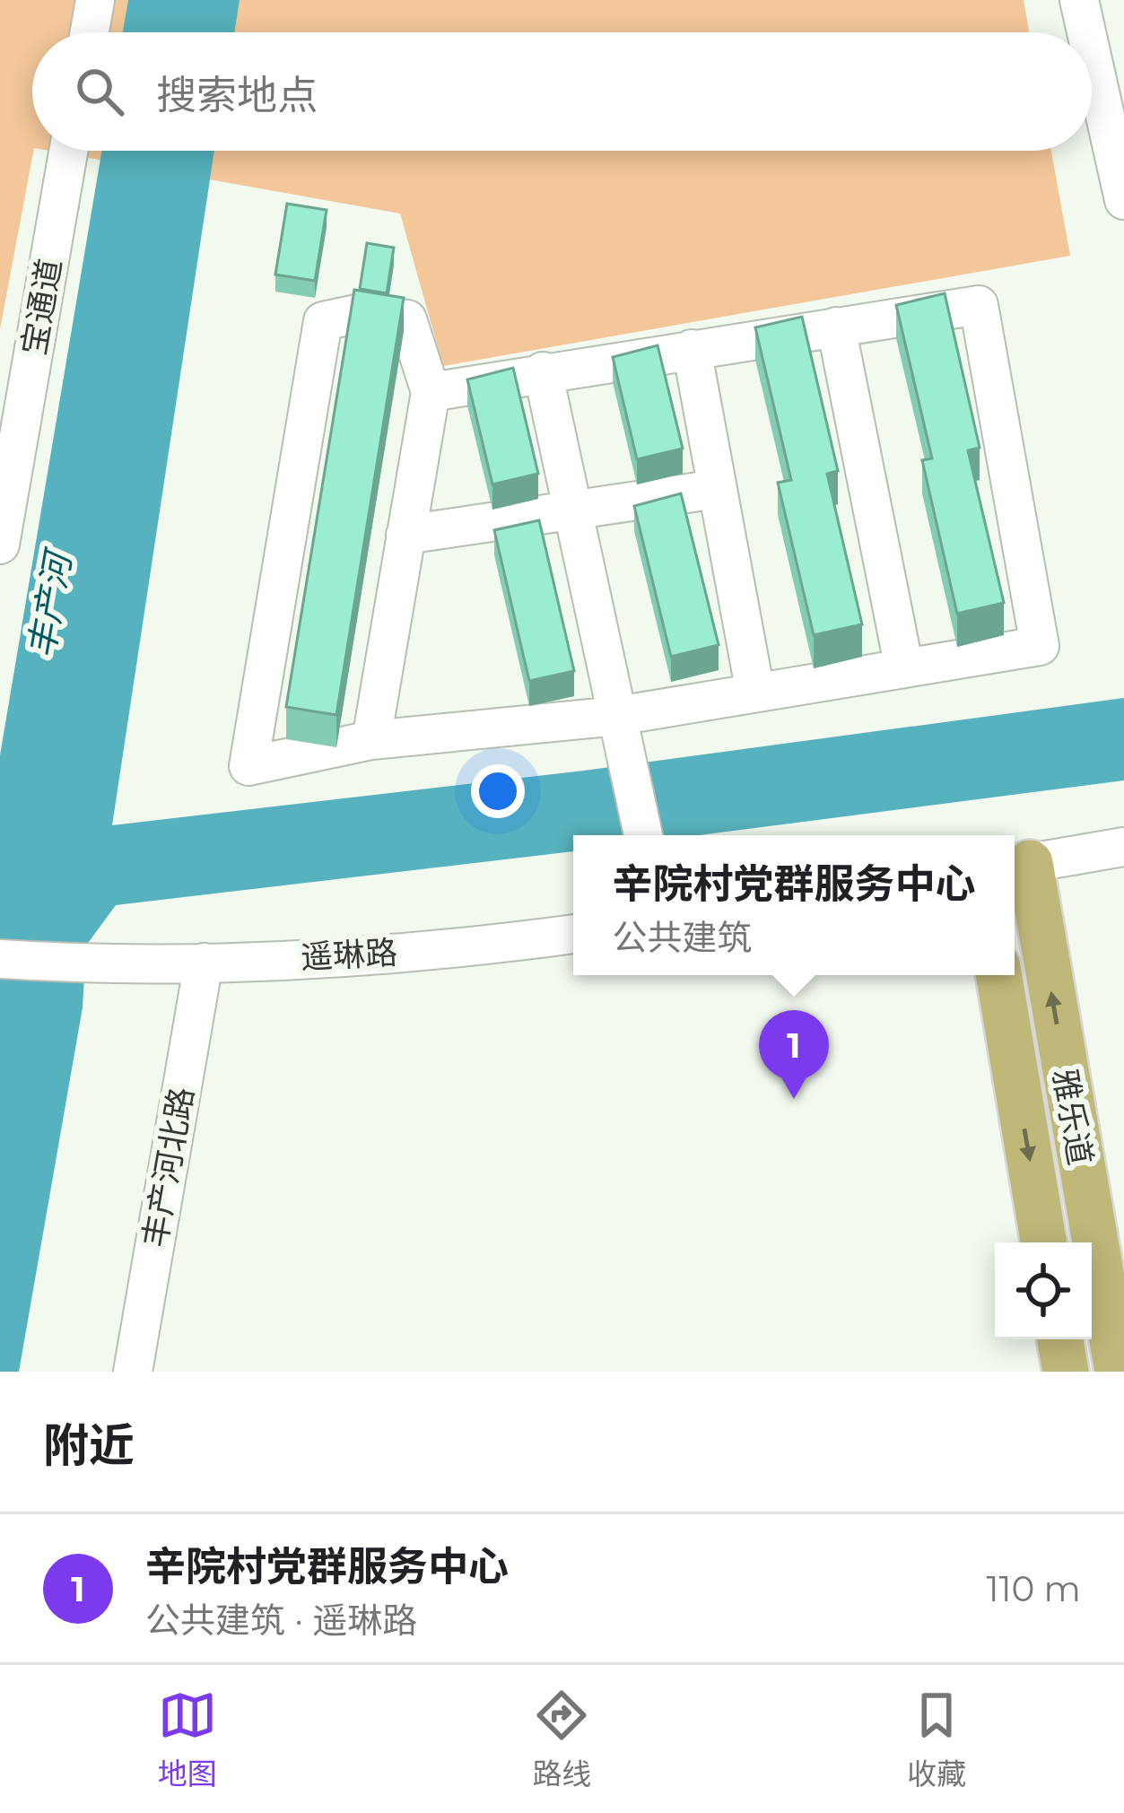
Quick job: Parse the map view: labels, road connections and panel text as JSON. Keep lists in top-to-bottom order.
{
  "streets": {
    "main road": ["雅乐道"],
    "street": ["宝通道", "遥琳路", "丰产河北路"]
  },
  "crossings": [
    ["遥琳路", "丰产河北路"]
  ],
  "water": ["丰产河"],
  "page": {
    "search": "搜索地点",
    "popup": ["辛院村党群服务中心", "公共建筑"],
    "pins": "1",
    "heading": "附近",
    "list": [
      {
        "mark": "1",
        "name": "辛院村党群服务中心",
        "note": "公共建筑 · 遥琳路",
        "value": "110 m"
      }
    ],
    "nav": ["地图", "路线", "收藏"]
  }
}
